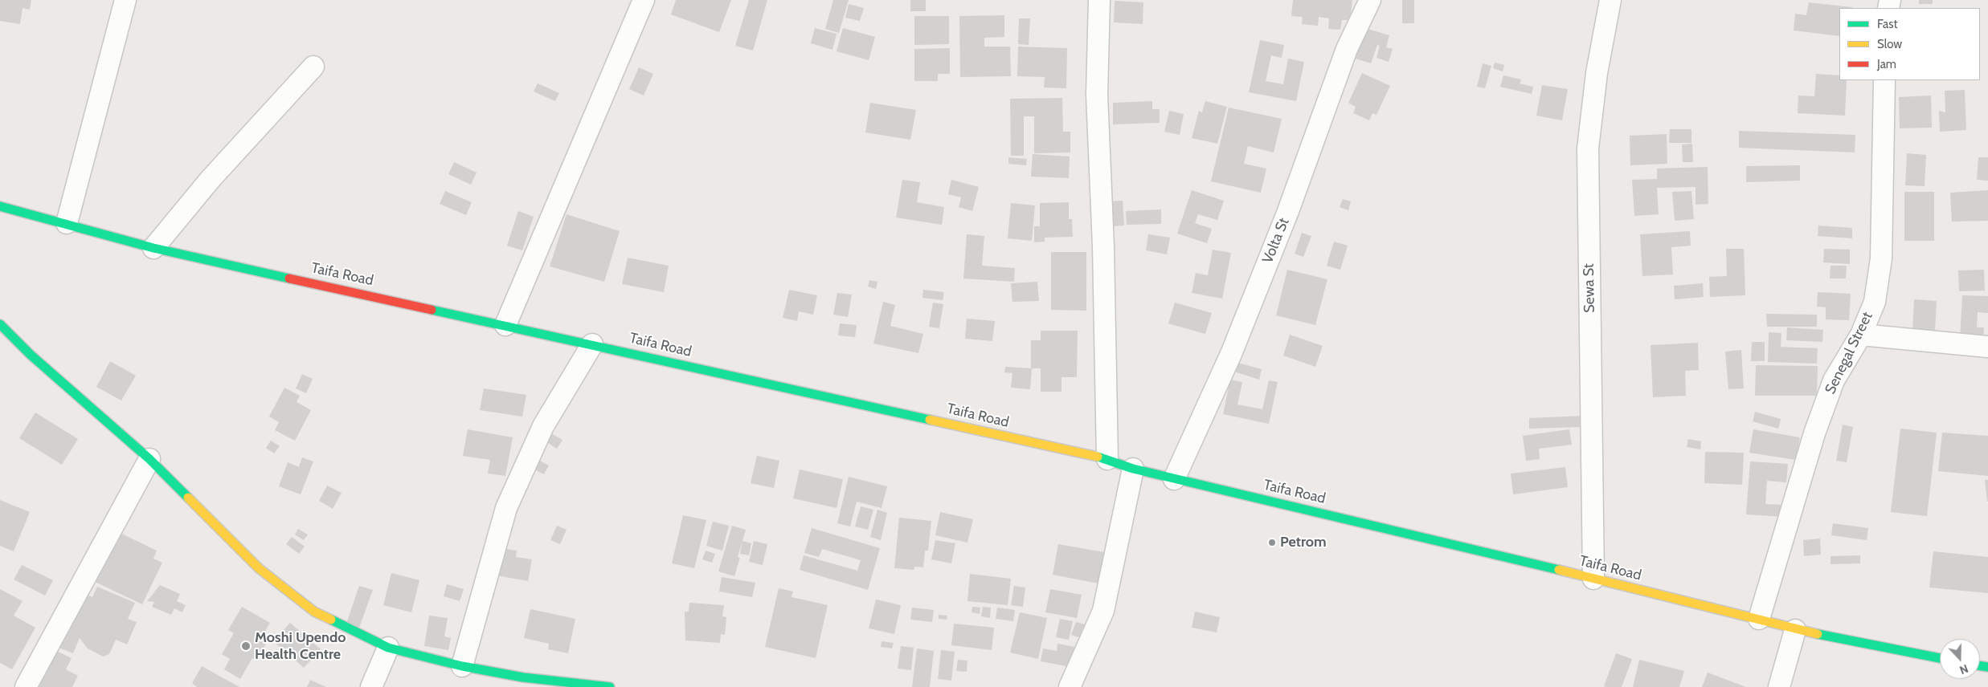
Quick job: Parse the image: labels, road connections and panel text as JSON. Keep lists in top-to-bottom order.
{
  "streets": {
    "main road": ["Taifa Road"],
    "street": ["Volta St", "Sewa St", "Senegal Street"]
  },
  "crossings": [
    ["Volta St", "Taifa Road"],
    ["Taifa Road", "Sewa St"],
    ["Taifa Road", "Senegal Street"]
  ],
  "places": ["Petrom", "Moshi Upendo Health Centre"],
  "legend": ["Fast", "Slow", "Jam"],
  "north": "bottom"
}
